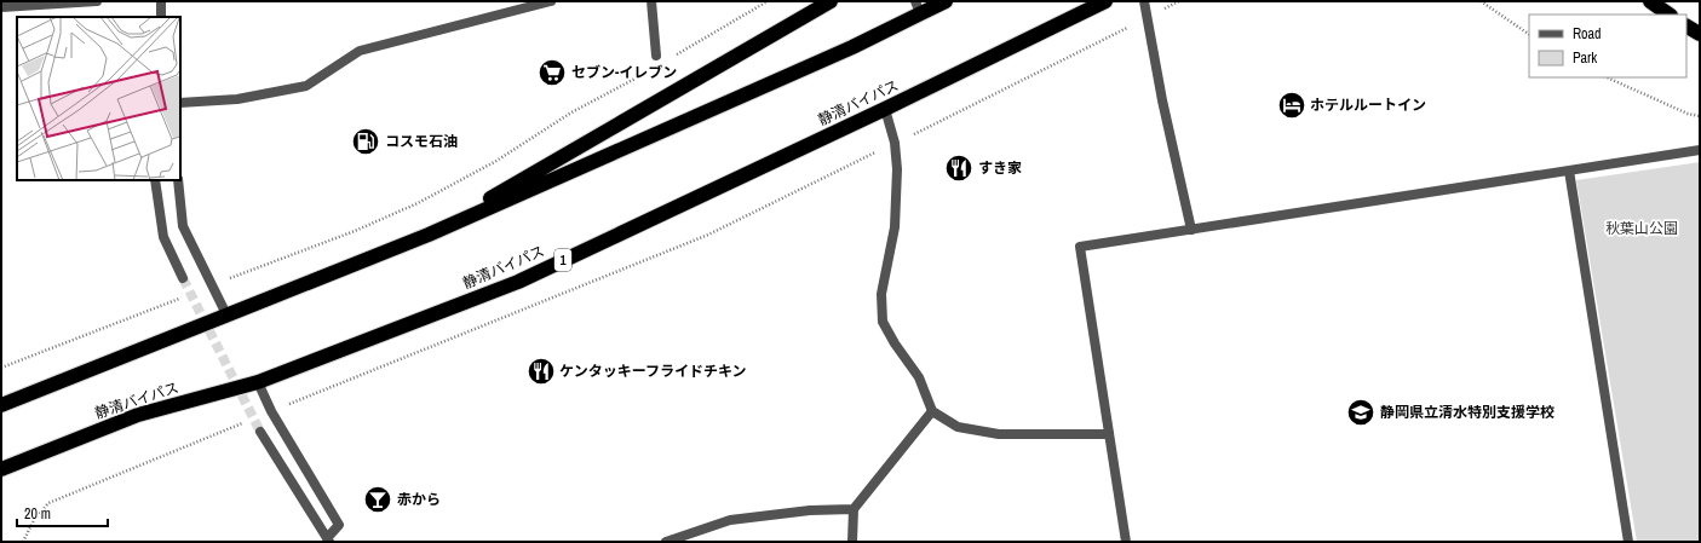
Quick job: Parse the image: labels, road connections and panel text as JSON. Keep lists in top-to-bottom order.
{
  "streets": {
    "highway": ["静清バイパス", "1"]
  },
  "parks": ["秋葉山公園"],
  "places": {
    "supermarket": ["セブン-イレブン"],
    "hotel": ["ホテルルートイン"],
    "fuel station": ["コスモ石油"],
    "restaurant": ["すき家", "ケンタッキーフライドチキン"],
    "school or university": ["静岡県立清水特別支援学校"],
    "bar": ["赤から"]
  },
  "legend": ["Road", "Park"],
  "scale_bar": "20 m"
}
